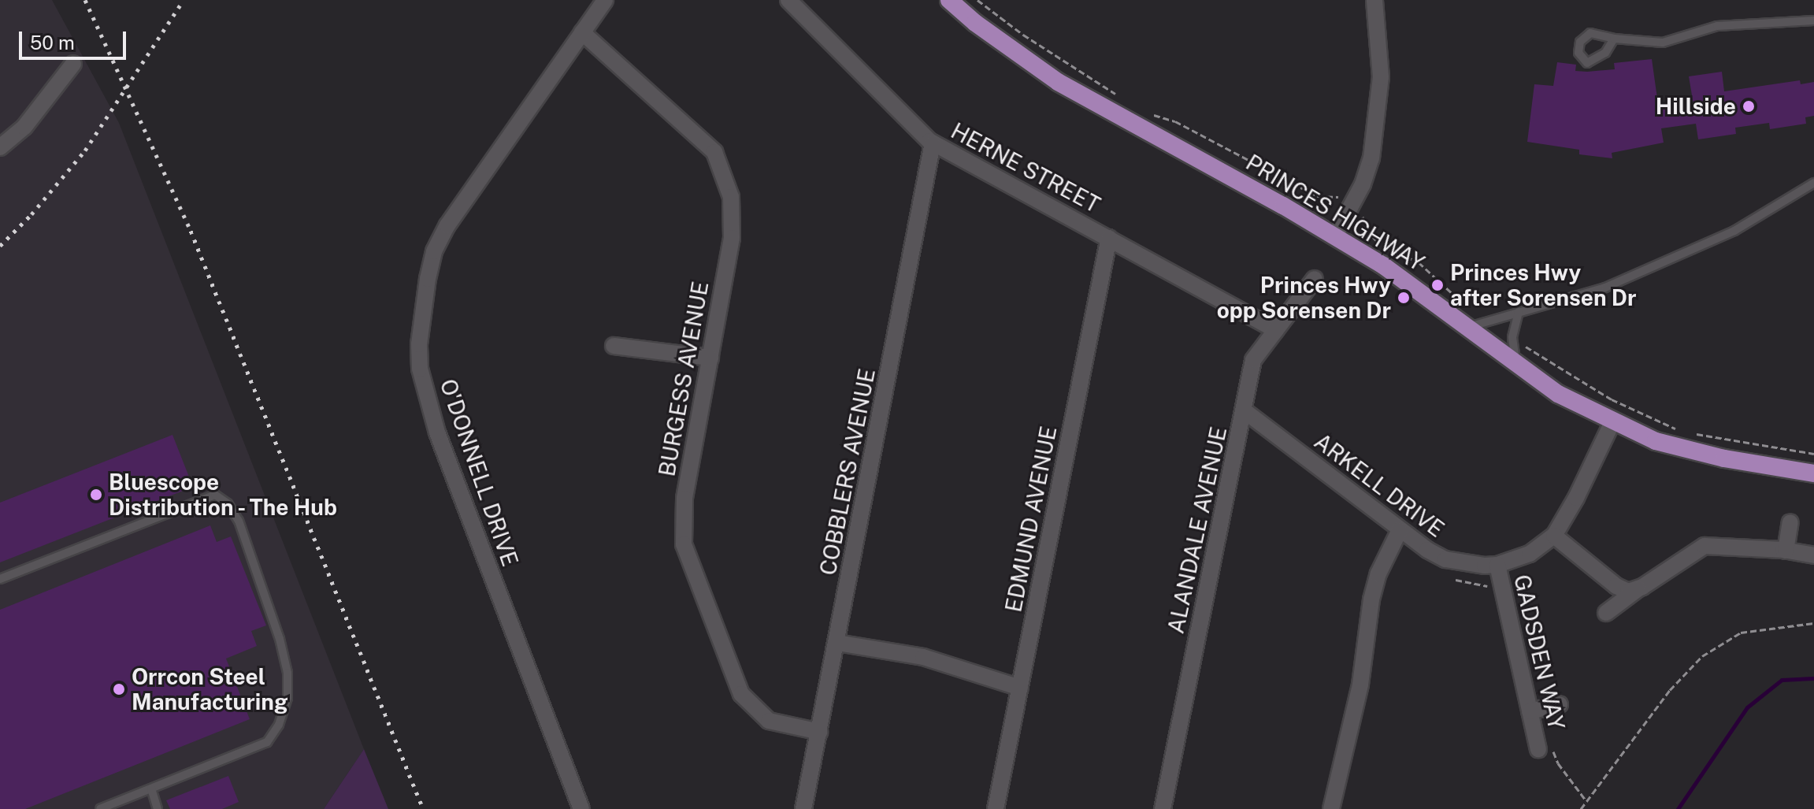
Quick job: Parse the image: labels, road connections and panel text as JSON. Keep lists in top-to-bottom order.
{
  "streets": {
    "main road": ["PRINCES HIGHWAY"],
    "street": [
      "HERNE STREET",
      "BURGESS AVENUE",
      "COBBLERS AVENUE",
      "O'DONNELL DRIVE",
      "ARKELL DRIVE",
      "EDMUND AVENUE",
      "ALANDALE AVENUE",
      "GADSDEN WAY"
    ]
  },
  "crossings": [
    ["HERNE STREET", "COBBLERS AVENUE"],
    ["HERNE STREET", "EDMUND AVENUE"],
    ["HERNE STREET", "ALANDALE AVENUE"],
    ["PRINCES HIGHWAY", "ARKELL DRIVE"],
    ["BURGESS AVENUE", "COBBLERS AVENUE"],
    ["BURGESS AVENUE", "O'DONNELL DRIVE"],
    ["ARKELL DRIVE", "ALANDALE AVENUE"],
    ["ARKELL DRIVE", "GADSDEN WAY"]
  ],
  "places": [
    "Hillside",
    "Princes Hwy after Sorensen Dr",
    "Princes Hwy opp Sorensen Dr",
    "Bluescope Distribution - The Hub",
    "Orrcon Steel Manufacturing"
  ],
  "scale_bar": "50 m"
}
